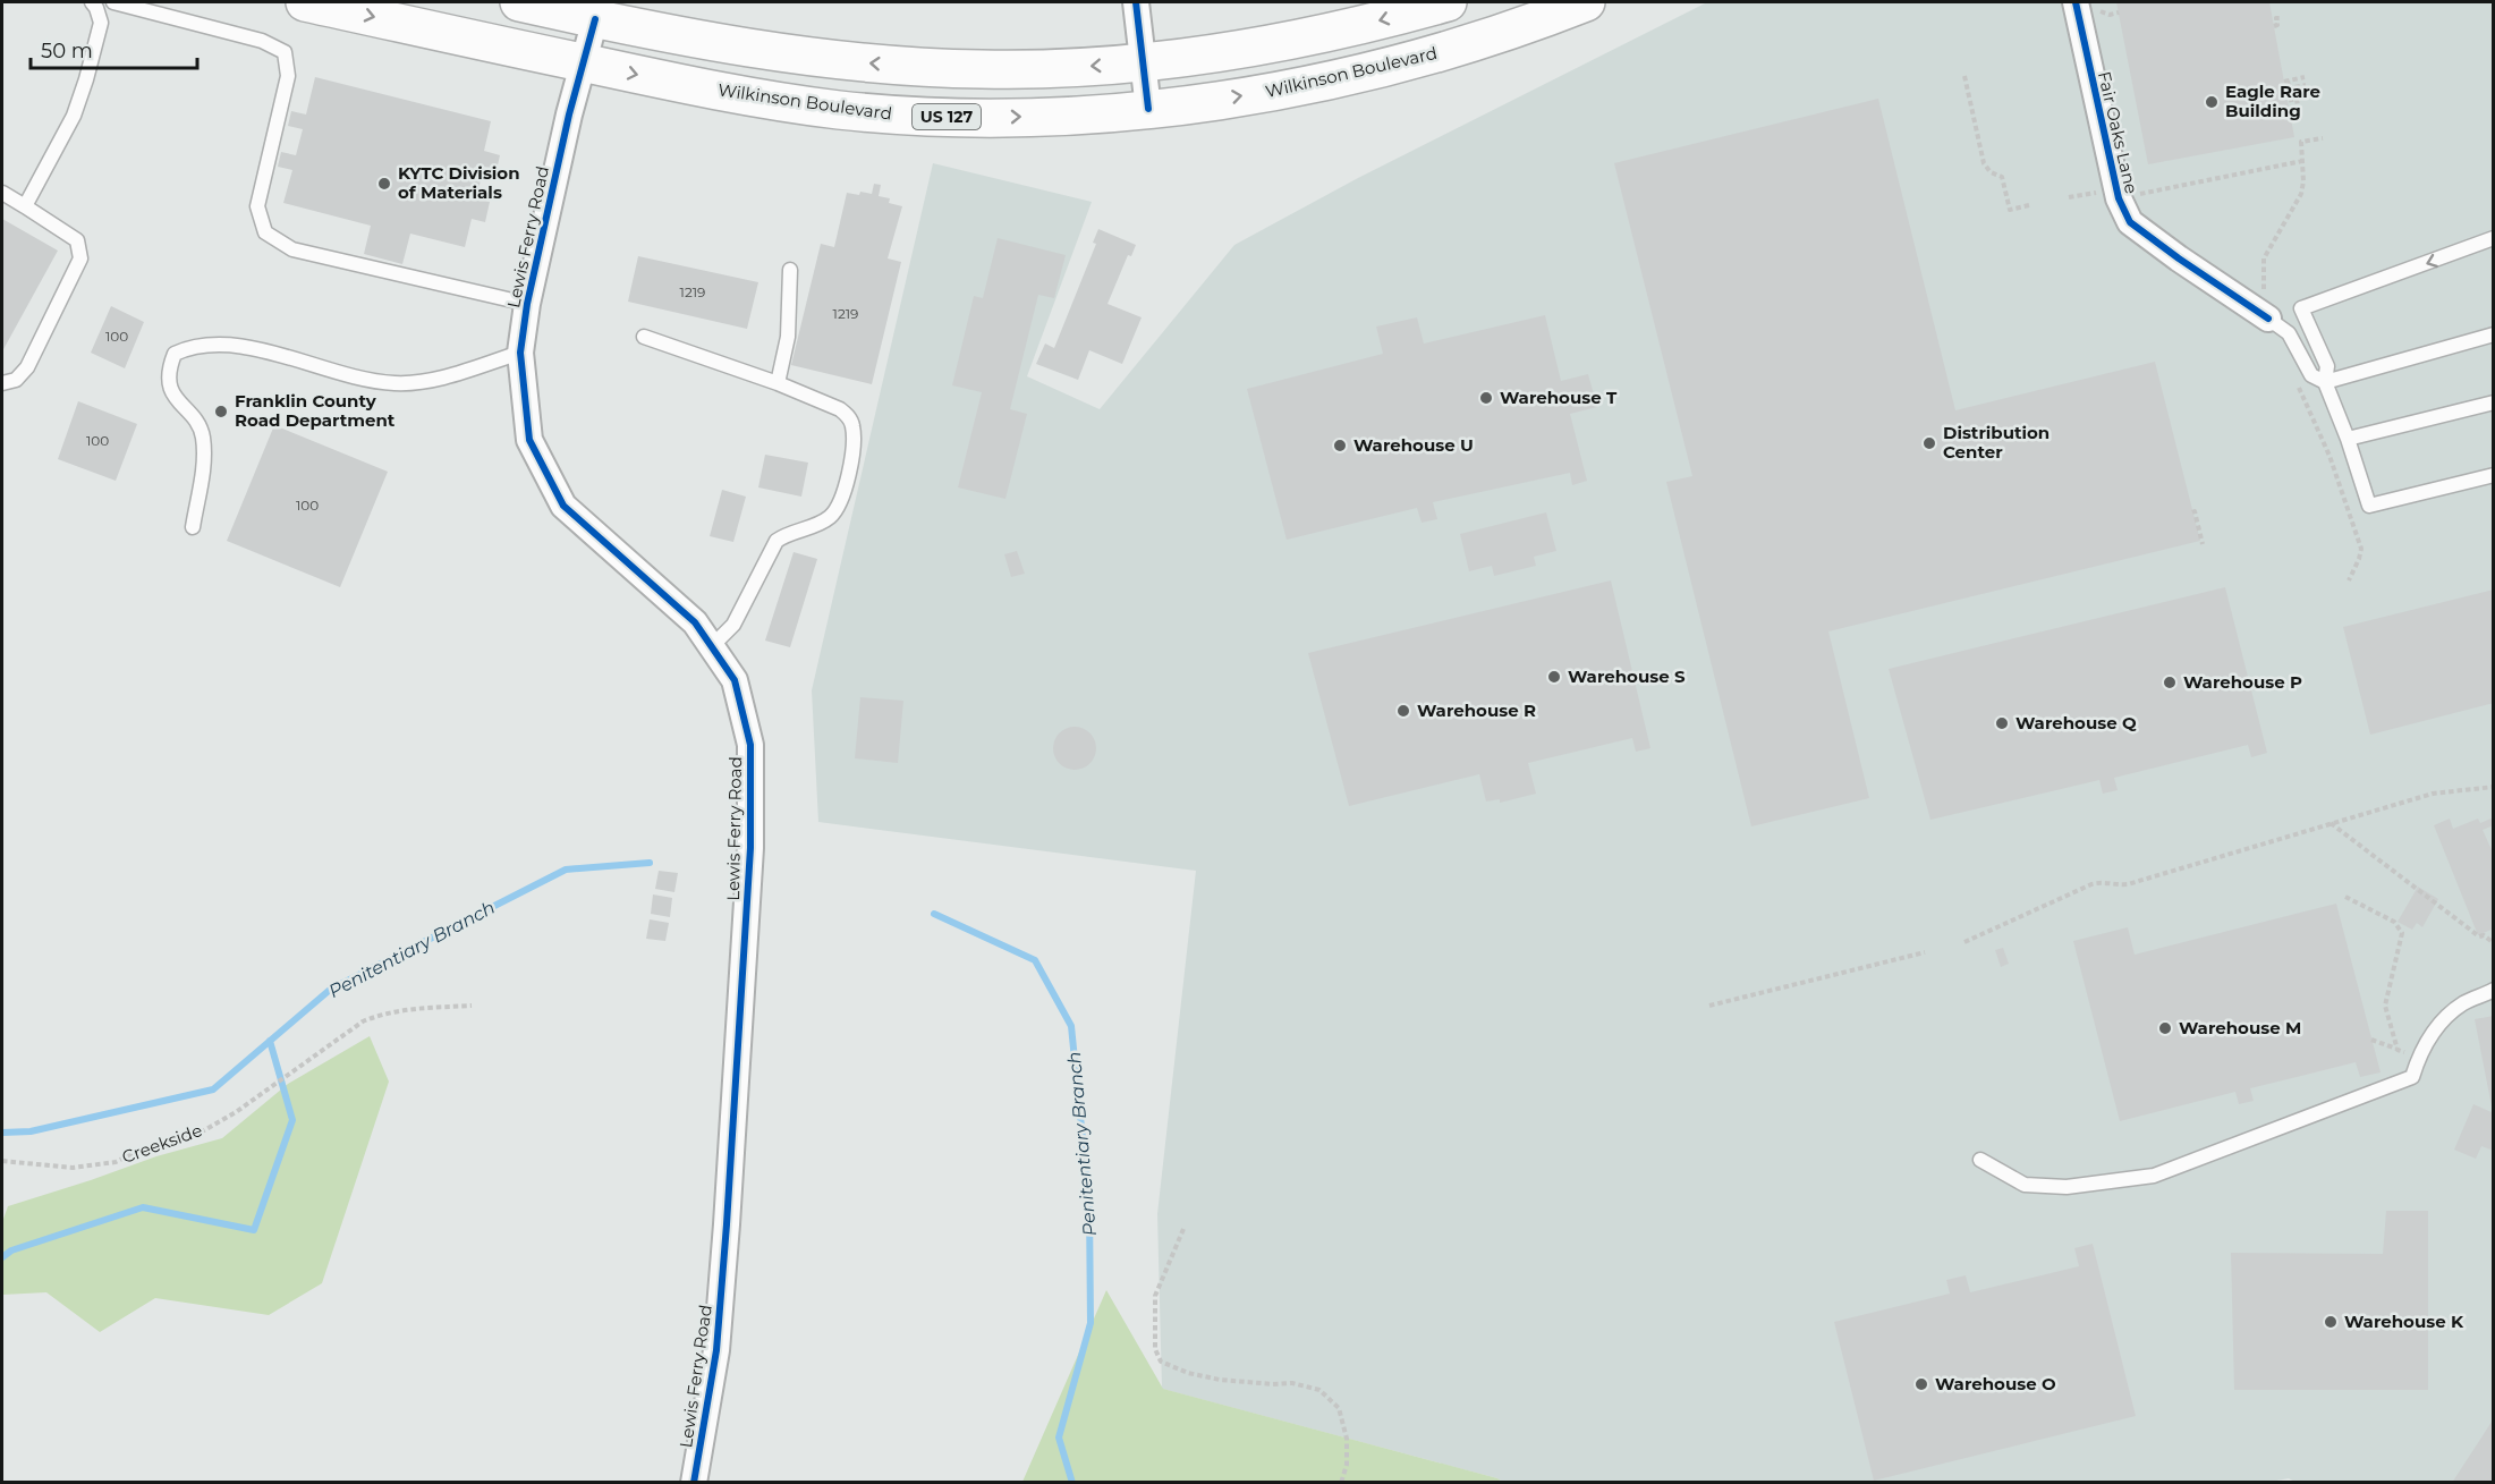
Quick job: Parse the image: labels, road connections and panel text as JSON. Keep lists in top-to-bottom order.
{
  "streets": {
    "highway": ["Wilkinson Boulevard", "US 127"],
    "street": ["Fair Oaks Lane", "Lewis Ferry Road"],
    "path": ["Creekside"]
  },
  "crossings": [
    ["Wilkinson Boulevard", "Lewis Ferry Road"]
  ],
  "water": ["Penitentiary Branch"],
  "places": [
    "Eagle Rare Building",
    "KYTC Division of Materials",
    "Warehouse T",
    "Franklin County Road Department",
    "Distribution Center",
    "Warehouse U",
    "Warehouse S",
    "Warehouse P",
    "Warehouse R",
    "Warehouse Q",
    "Warehouse M",
    "Warehouse K",
    "Warehouse O"
  ],
  "house_numbers": [
    "1219",
    "1219",
    "100",
    "100",
    "100"
  ],
  "scale_bar": "50 m"
}
